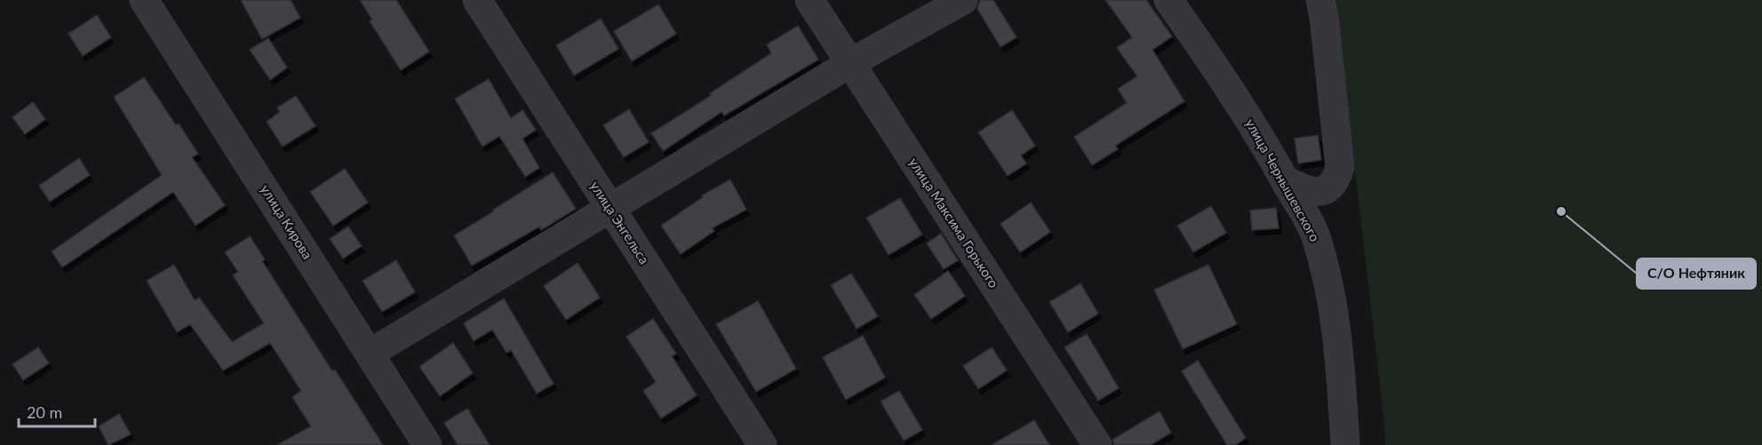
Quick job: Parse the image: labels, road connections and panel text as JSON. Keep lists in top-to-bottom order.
{
  "streets": {
    "street": [
      "улица Чернышевского",
      "улица Кирова",
      "улица Энгельса",
      "улица Максима Горького"
    ]
  },
  "places": ["С/О Нефтяник"],
  "scale_bar": "20 m"
}
